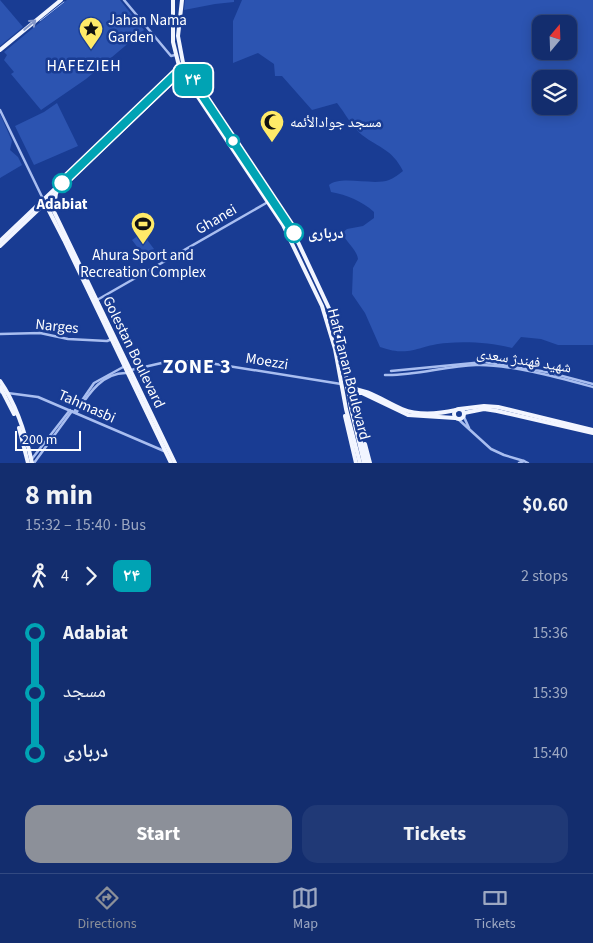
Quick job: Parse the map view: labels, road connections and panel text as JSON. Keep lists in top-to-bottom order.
{
  "streets": {
    "main road": ["Golestan Boulevard", "Haft Tanan Boulevard"],
    "street": [
      "Ghanei",
      "Narges",
      "شهید فهندژ سعدی",
      "Moezzi",
      "Tahmasbi"
    ]
  },
  "crossings": [
    ["Ghanei", "Golestan Boulevard"],
    ["Ghanei", "Haft Tanan Boulevard"],
    ["Narges", "Golestan Boulevard"],
    ["Golestan Boulevard", "Moezzi"],
    ["Golestan Boulevard", "Tahmasbi"],
    ["Moezzi", "Haft Tanan Boulevard"]
  ],
  "districts": ["HAFEZIEH", "ZONE 3"],
  "places": {
    "place": ["Jahan Nama Garden"],
    "mosque": ["مسجد جوادالأئمه"],
    "other": ["Adabiat", "درباری"],
    "sports": ["Ahura Sport and Recreation Complex"]
  },
  "lines": ["bus line ۲۴"],
  "scale_bar": "200 m",
  "north": "top",
  "page": {
    "on_map": "۲۴",
    "scale": "200 m",
    "heading": ["8 min", "15:32 – 15:40 · Bus", "$0.60"],
    "legs": ["4", "۲۴", "2 stops"],
    "list": [
      {
        "name": "Adabiat",
        "value": "15:36"
      },
      {
        "name": "مسجد",
        "value": "15:39"
      },
      {
        "name": "درباری",
        "value": "15:40"
      }
    ],
    "buttons": ["Start", "Tickets"],
    "tabs": ["Directions", "Map", "Tickets"]
  }
}
